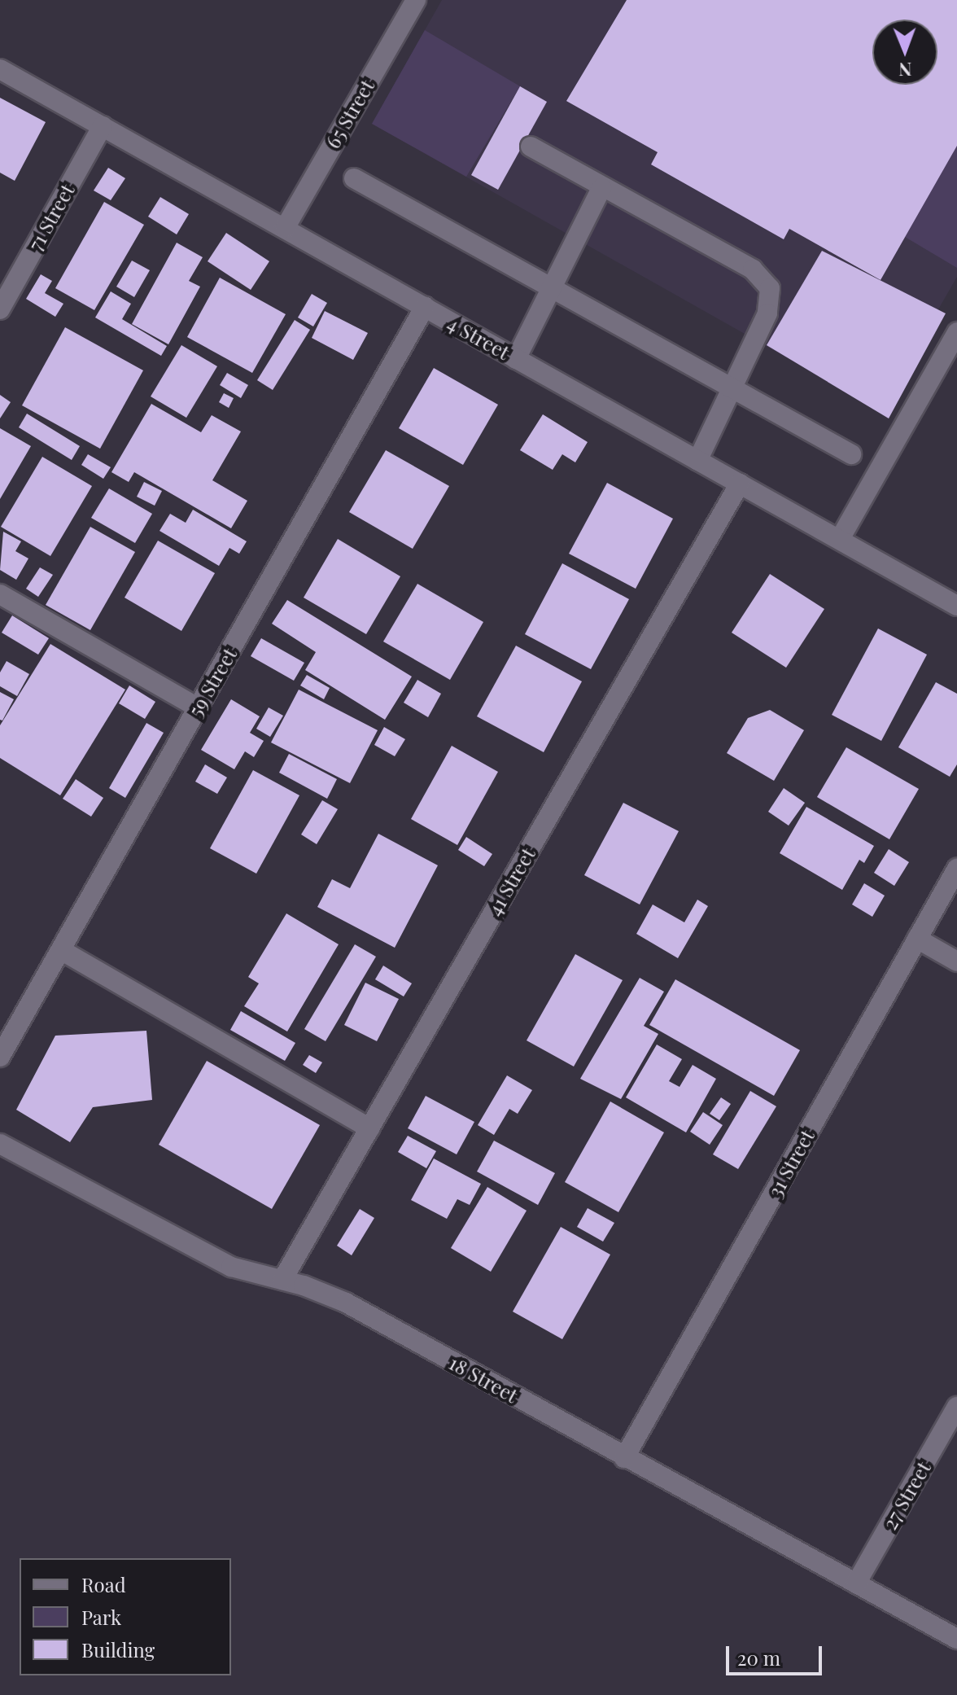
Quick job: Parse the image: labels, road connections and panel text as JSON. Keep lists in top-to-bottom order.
{
  "streets": {
    "street": [
      "65 Street",
      "71 Street",
      "4 Street",
      "59 Street",
      "41 Street",
      "31 Street",
      "18 Street",
      "27 Street"
    ]
  },
  "crossings": [
    ["65 Street", "4 Street"],
    ["71 Street", "4 Street"],
    ["4 Street", "59 Street"],
    ["4 Street", "41 Street"],
    ["41 Street", "18 Street"],
    ["31 Street", "18 Street"],
    ["18 Street", "27 Street"]
  ],
  "legend": ["Road", "Park", "Building"],
  "scale_bar": "20 m",
  "north": "bottom"
}
